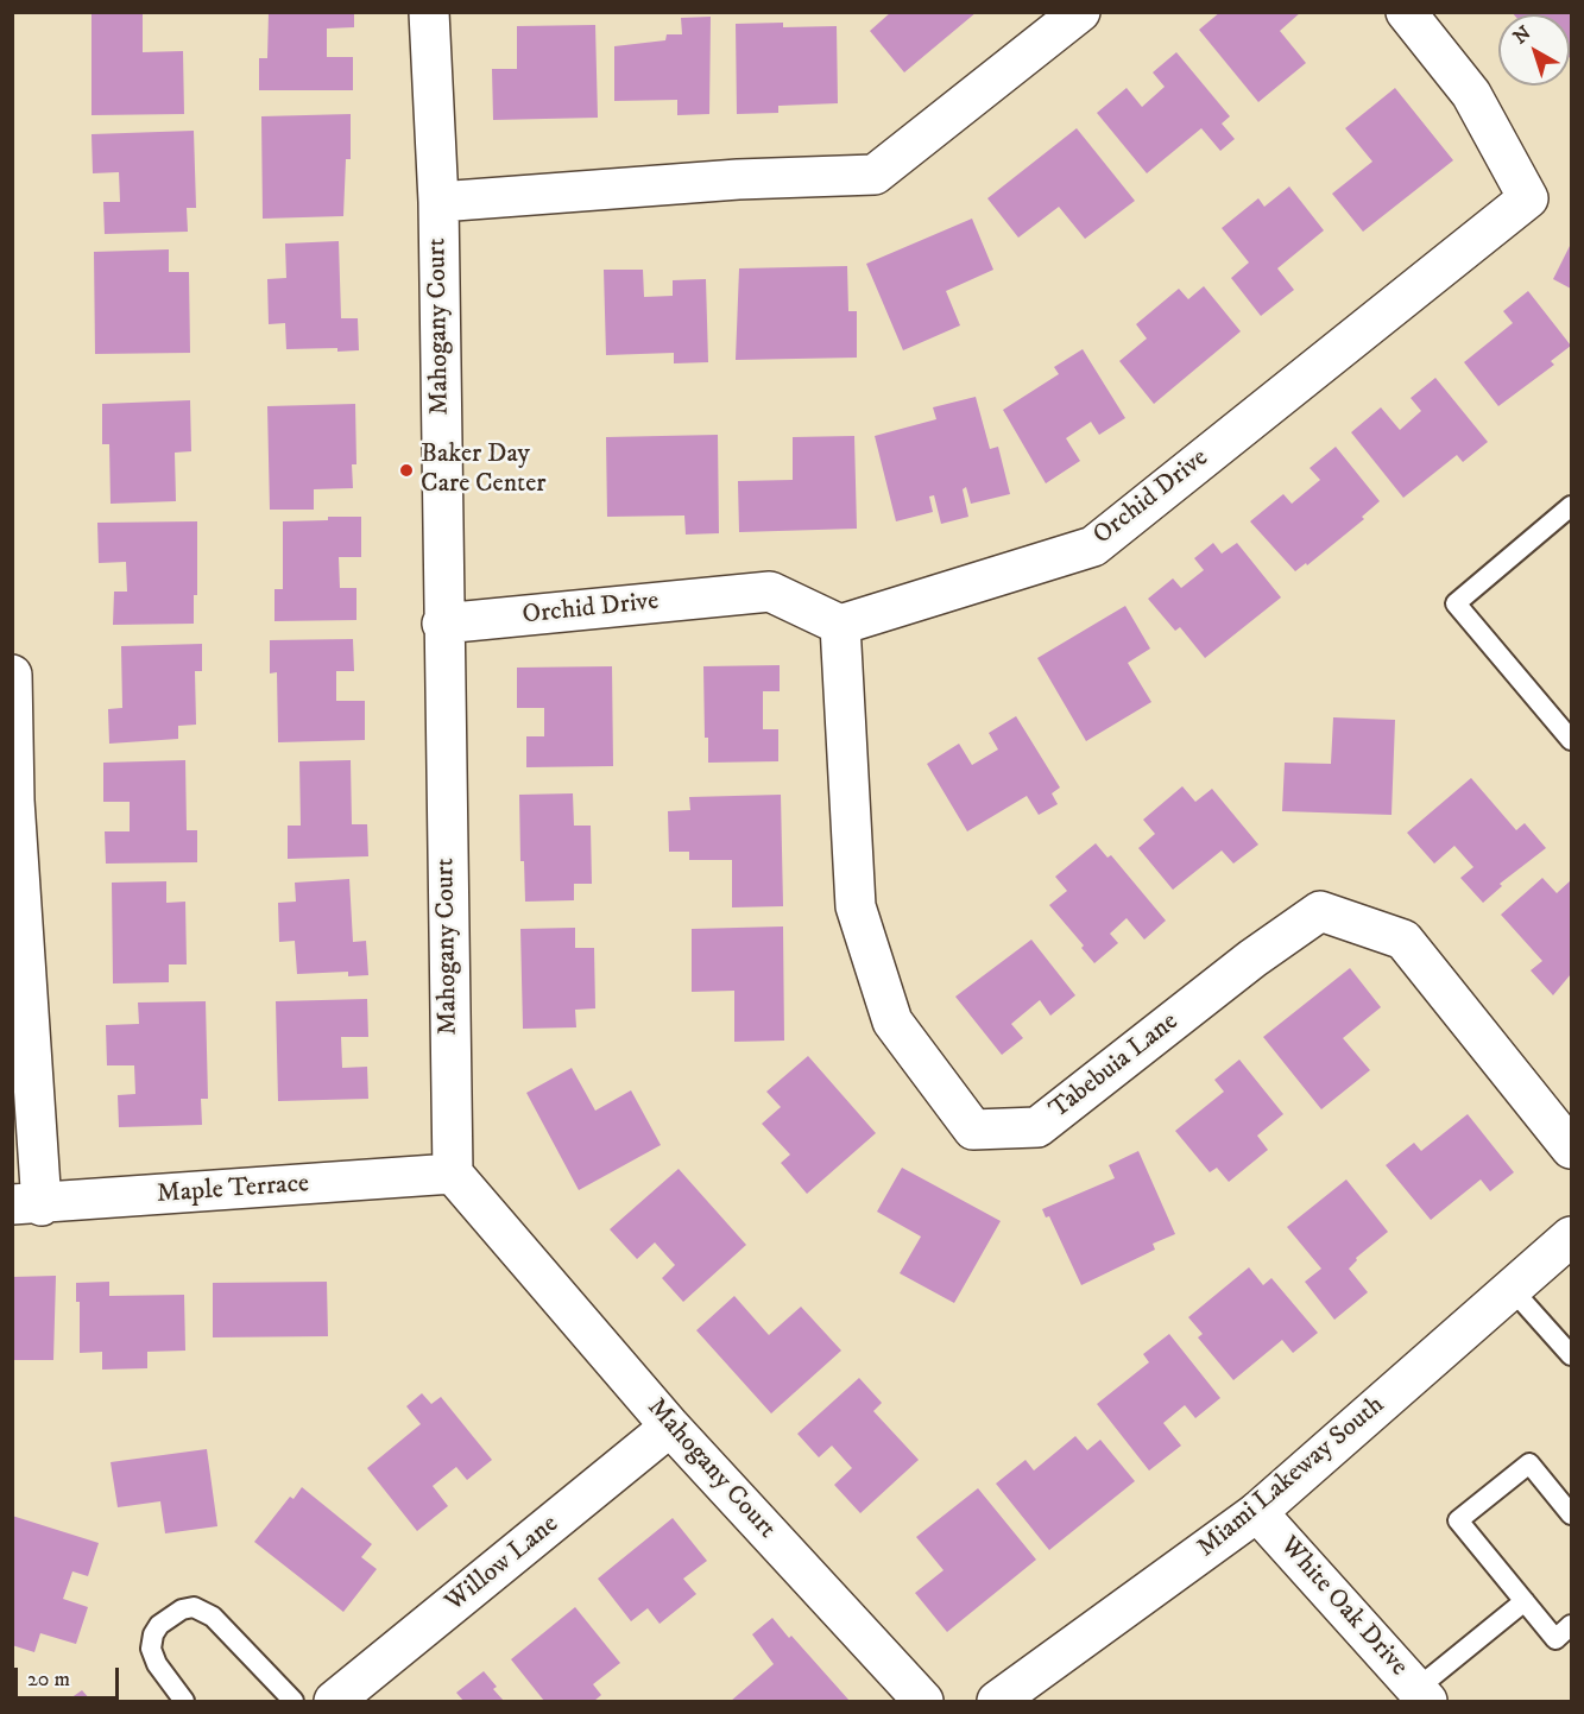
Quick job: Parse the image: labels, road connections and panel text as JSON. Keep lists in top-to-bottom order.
{
  "streets": {
    "street": [
      "Mahogany Court",
      "Orchid Drive",
      "Tabebuia Lane",
      "Maple Terrace",
      "Miami Lakeway South",
      "Willow Lane",
      "White Oak Drive"
    ]
  },
  "crossings": [
    ["Mahogany Court", "Orchid Drive"],
    ["Mahogany Court", "Maple Terrace"],
    ["Mahogany Court", "Willow Lane"],
    ["Orchid Drive", "Tabebuia Lane"],
    ["Miami Lakeway South", "White Oak Drive"]
  ],
  "places": ["Baker Day Care Center"],
  "scale_bar": "20 m",
  "north": "top left"
}
